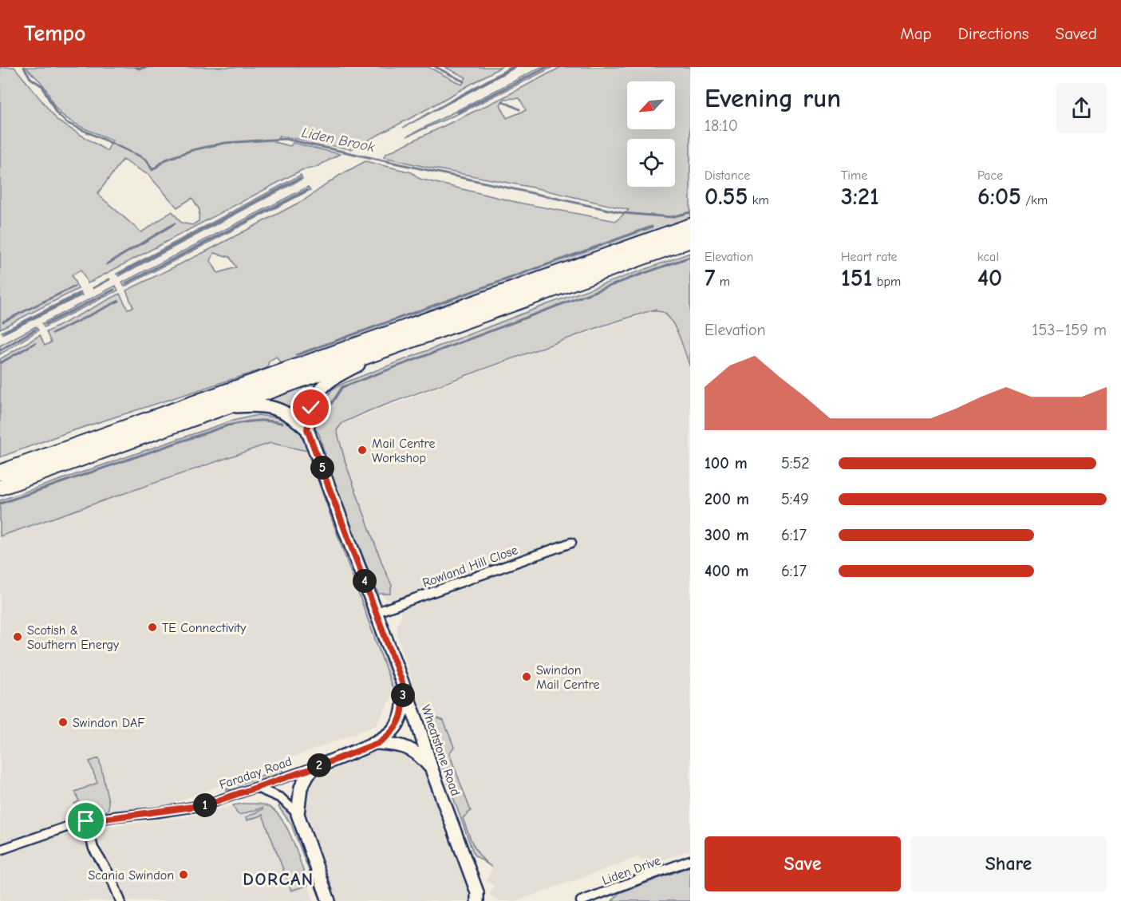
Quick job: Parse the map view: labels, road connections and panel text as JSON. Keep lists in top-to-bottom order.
{
  "streets": {
    "main road": ["Wheatstone Road", "Faraday Road"],
    "street": ["Rowland Hill Close", "Liden Drive"]
  },
  "crossings": [
    ["Rowland Hill Close", "Wheatstone Road"],
    ["Wheatstone Road", "Faraday Road"]
  ],
  "districts": ["DORCAN"],
  "water": ["Liden Brook"],
  "places": [
    "Mail Centre Workshop",
    "TE Connectivity",
    "Scotish & Southern Energy",
    "Swindon Mail Centre",
    "Swindon DAF",
    "Scania Swindon"
  ],
  "north": "bottom left",
  "page": {
    "header": "Tempo",
    "nav": ["Map", "Directions", "Saved"],
    "heading": ["Evening run", "18:10"],
    "stats": [
      ["Distance", "0.55 km"],
      ["Time", "3:21"],
      ["Pace", "6:05 /km"],
      ["Elevation", "7 m"],
      ["Heart rate", "151 bpm"],
      ["kcal", "40"]
    ],
    "chart": ["Elevation", "153–159 m"],
    "list": [
      {
        "name": "100 m",
        "note": "5:52"
      },
      {
        "name": "200 m",
        "note": "5:49"
      },
      {
        "name": "300 m",
        "note": "6:17"
      },
      {
        "name": "400 m",
        "note": "6:17"
      }
    ],
    "pins": [
      "5",
      "4",
      "3",
      "2",
      "1"
    ],
    "buttons": ["Save", "Share"]
  }
}
